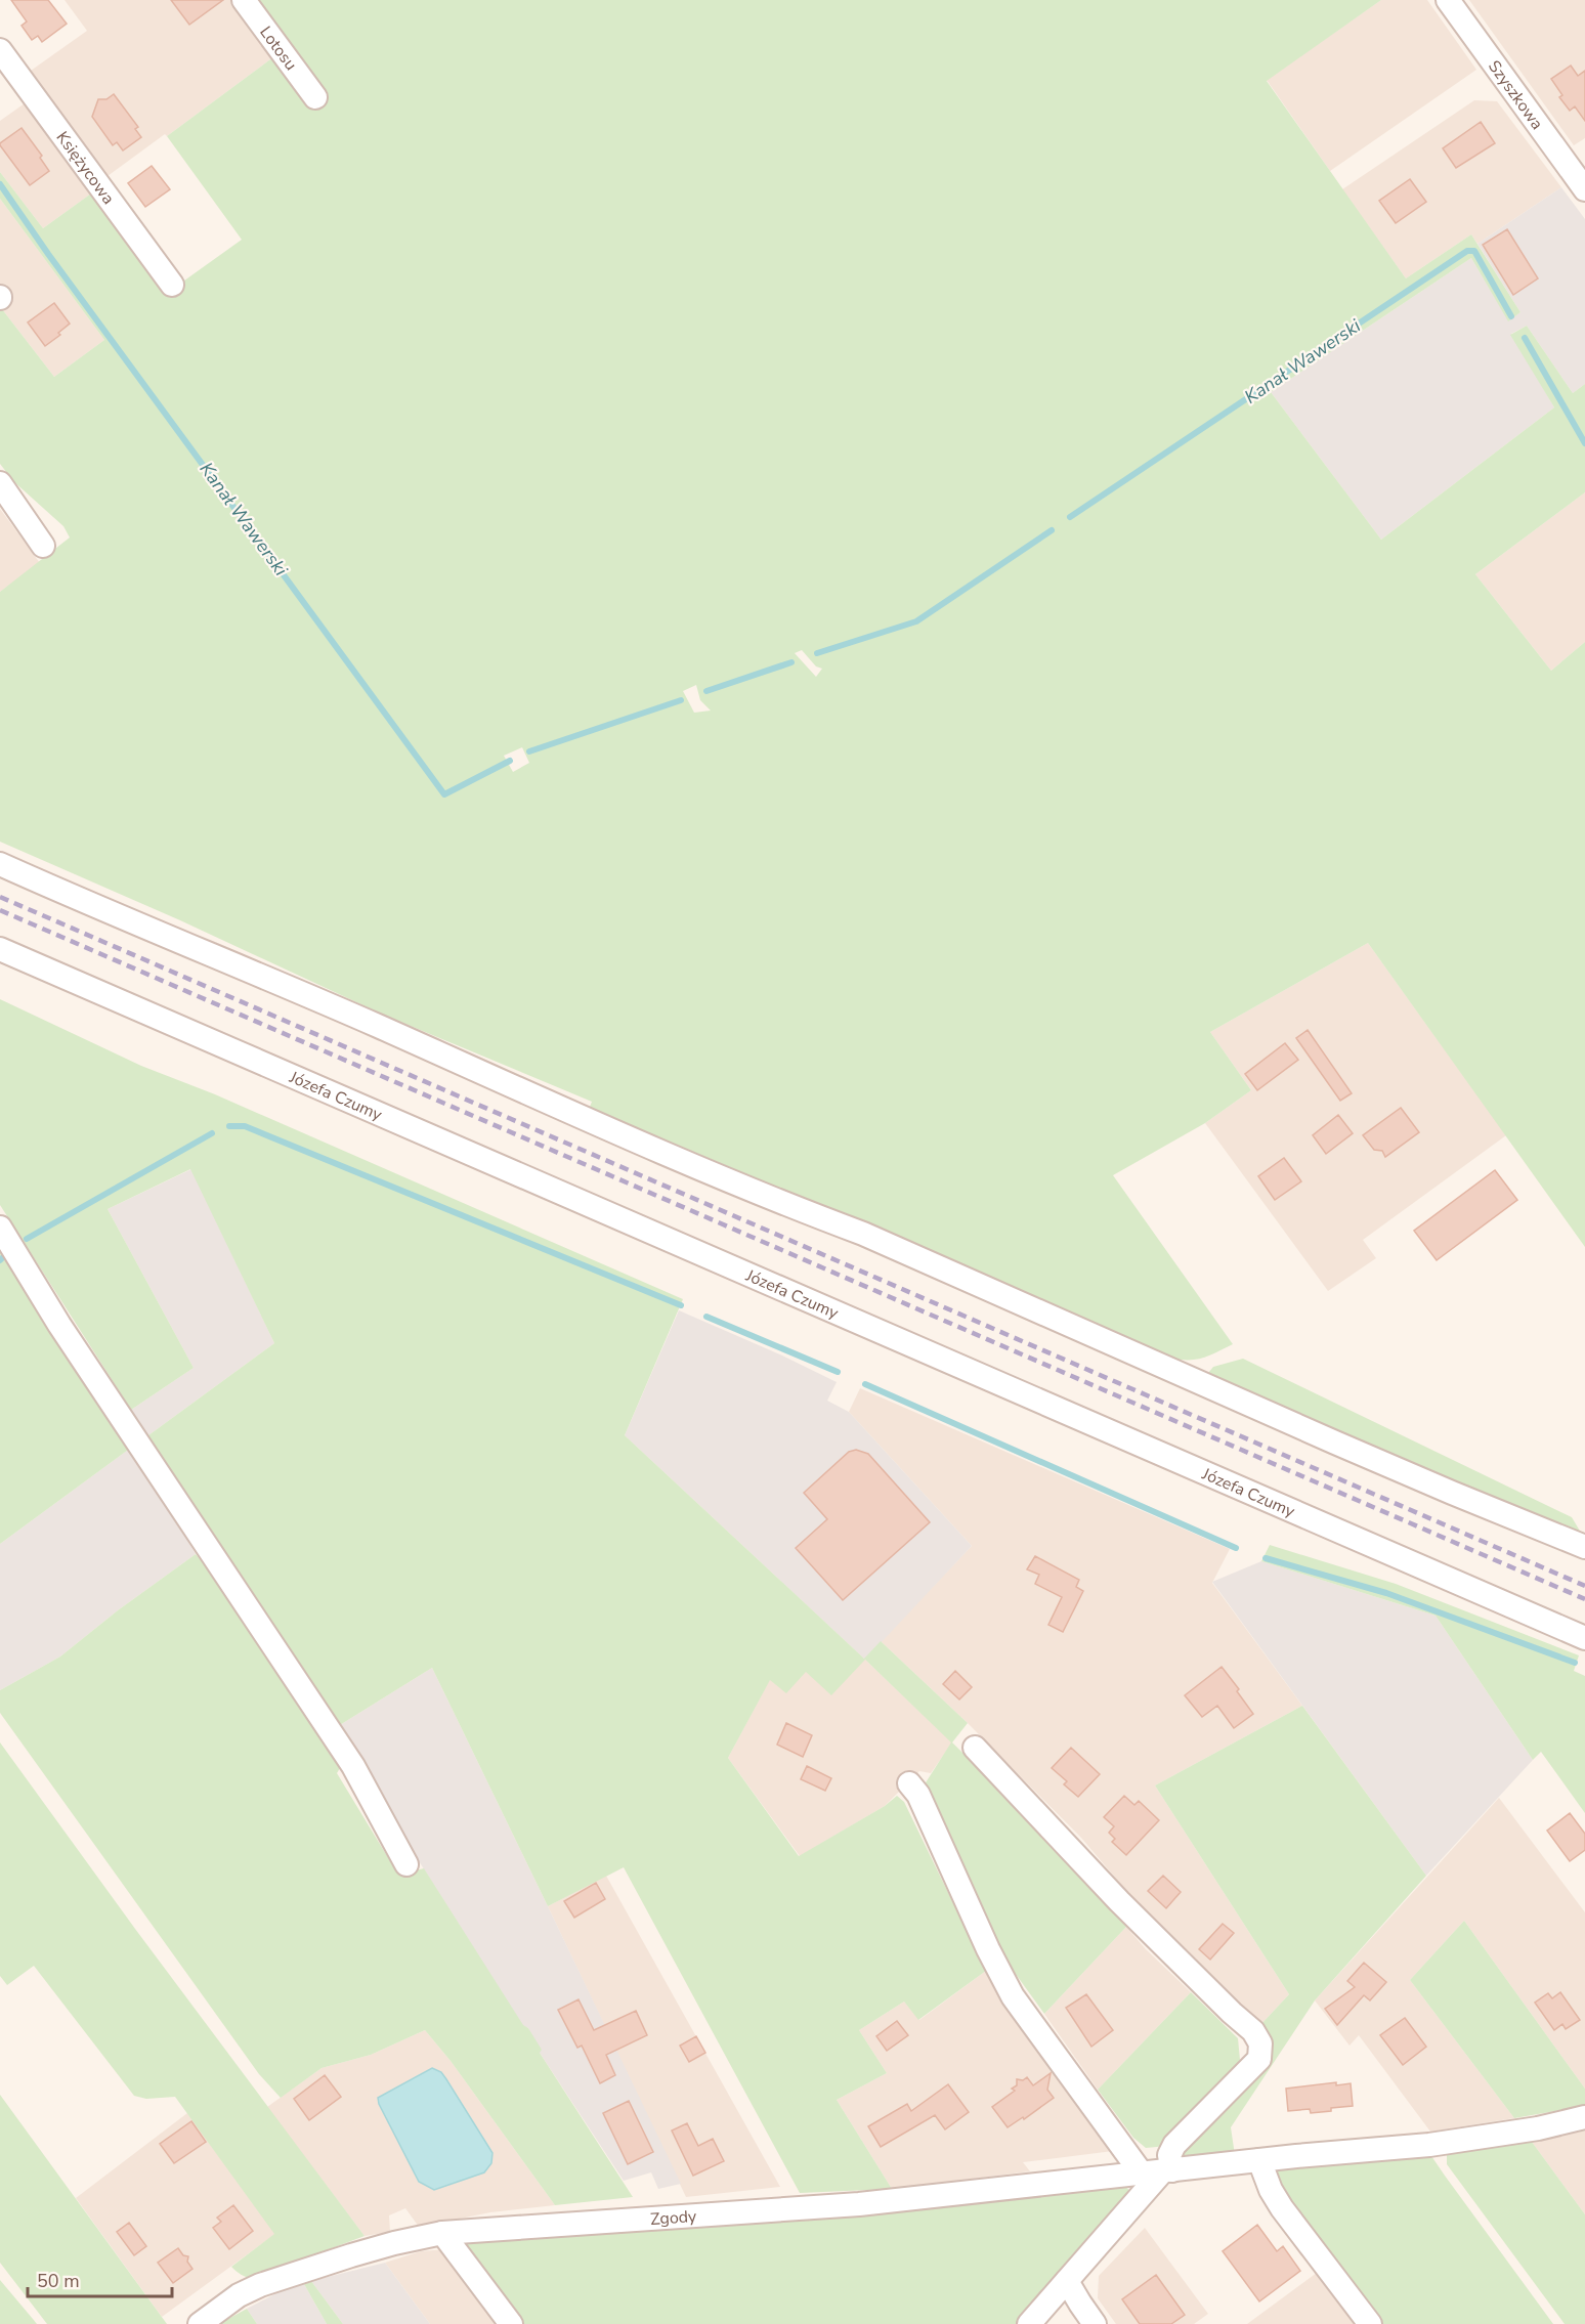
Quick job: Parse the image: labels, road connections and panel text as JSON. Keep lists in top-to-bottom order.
{
  "streets": {
    "street": [
      "Lotosu",
      "Szyszkowa",
      "Księżycowa",
      "Józefa Czumy",
      "Zgody"
    ]
  },
  "water": ["Kanał Wawerski"],
  "scale_bar": "50 m"
}
